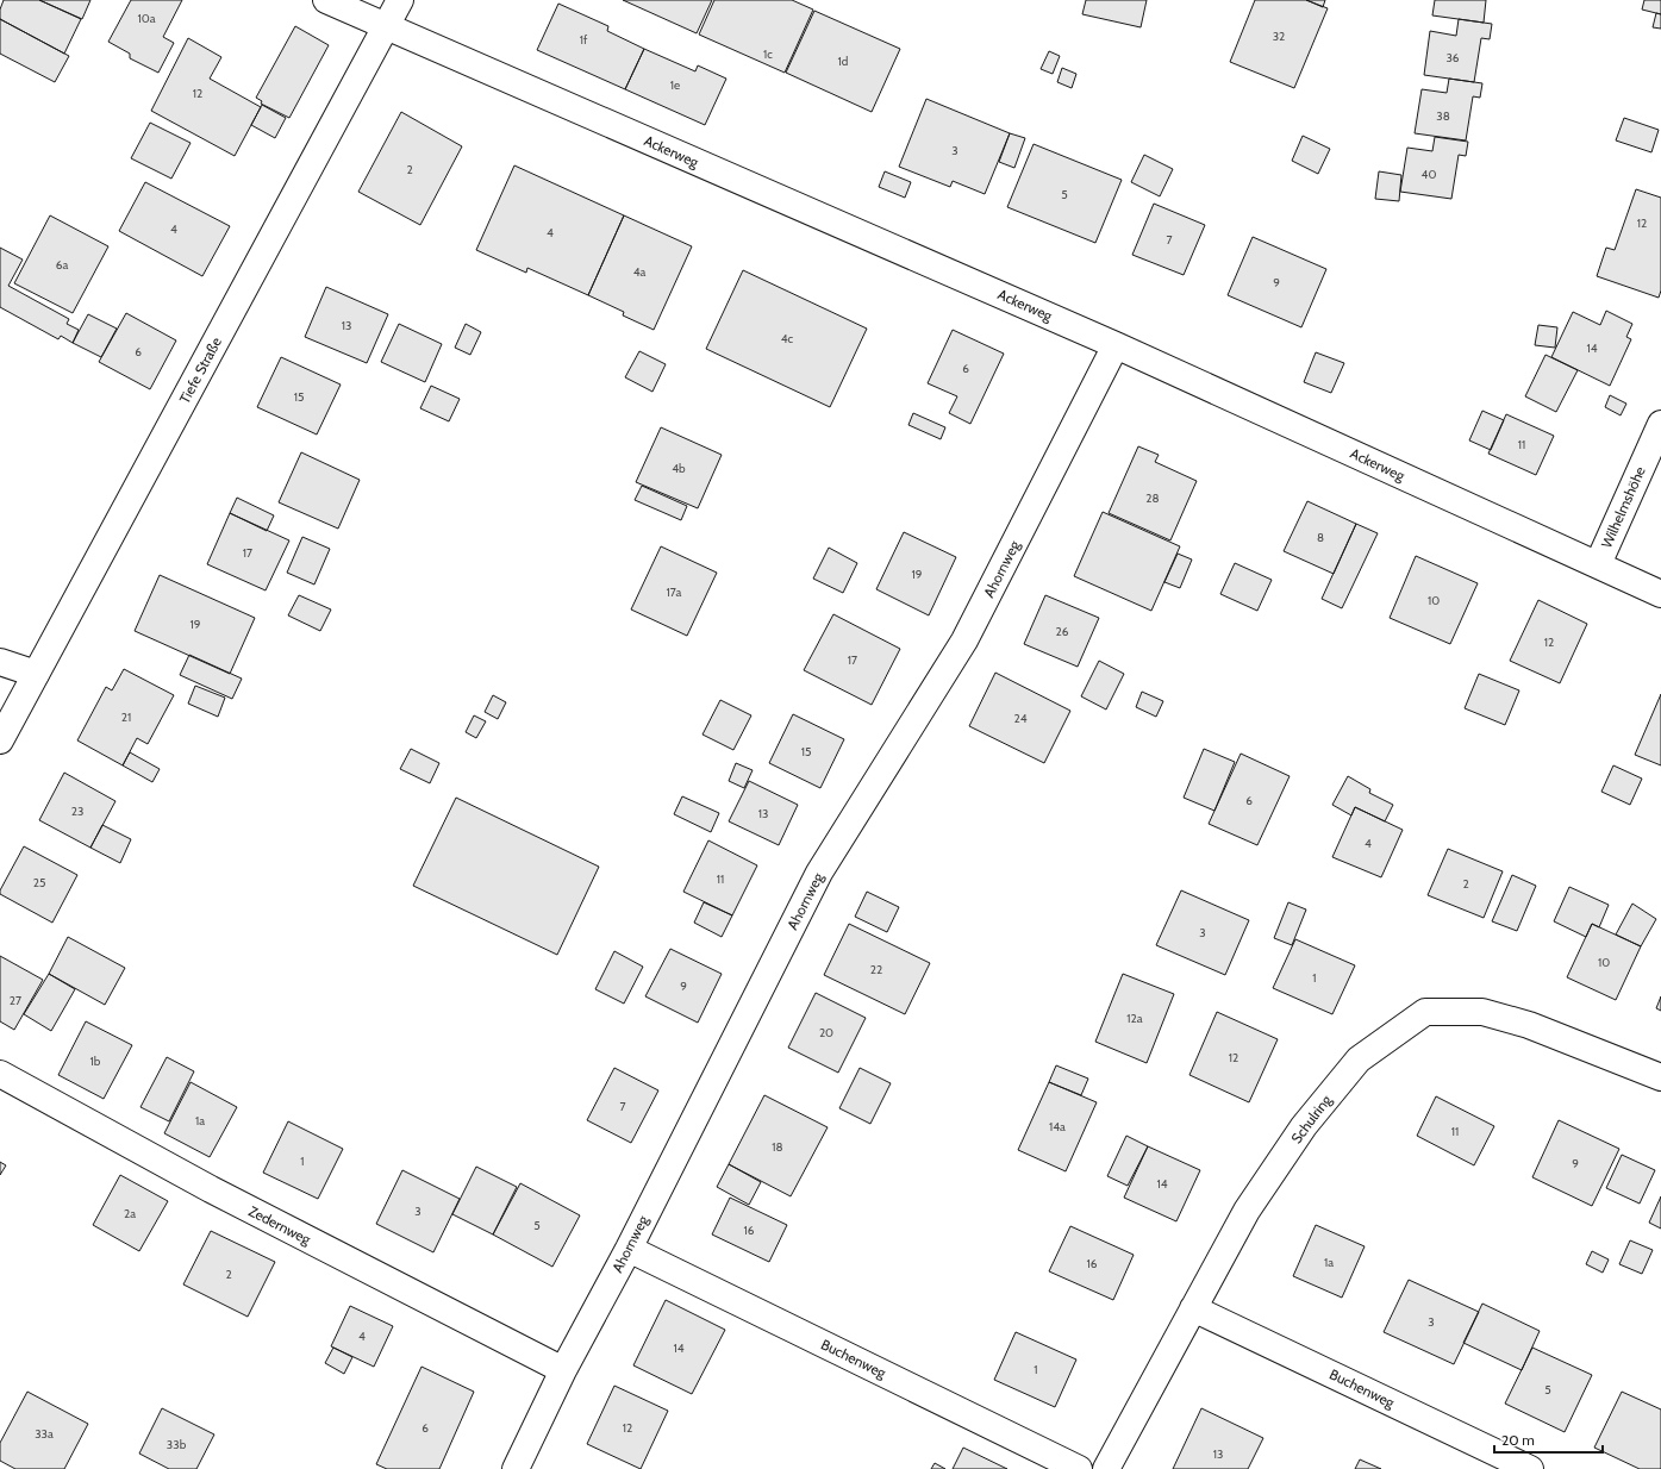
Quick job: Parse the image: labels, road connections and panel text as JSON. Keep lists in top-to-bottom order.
{
  "streets": {
    "street": [
      "Ackerweg",
      "Tiefe Straße",
      "Wilhelmshöhe",
      "Ahornweg",
      "Schulring",
      "Zedernweg",
      "Buchenweg"
    ]
  },
  "crossings": [
    ["Ackerweg", "Tiefe Straße"],
    ["Ackerweg", "Wilhelmshöhe"],
    ["Ackerweg", "Ahornweg"],
    ["Ahornweg", "Zedernweg"],
    ["Ahornweg", "Buchenweg"],
    ["Schulring", "Buchenweg"]
  ],
  "house_numbers": [
    "10a",
    "32",
    "1f",
    "1c",
    "36",
    "1d",
    "1e",
    "12",
    "38",
    "3",
    "2",
    "40",
    "5",
    "12",
    "4",
    "4",
    "7",
    "6a",
    "4a",
    "9",
    "13",
    "4c",
    "14",
    "6",
    "6",
    "15",
    "11",
    "4b",
    "28",
    "8",
    "17",
    "19",
    "17a",
    "10",
    "19",
    "26",
    "12",
    "17",
    "21",
    "24",
    "15",
    "6",
    "23",
    "13",
    "4",
    "11",
    "25",
    "2",
    "3",
    "10",
    "22",
    "1",
    "9",
    "27",
    "12a",
    "20",
    "12",
    "1b",
    "7",
    "1a",
    "14a",
    "11",
    "18",
    "1",
    "9",
    "14",
    "3",
    "2a",
    "5",
    "16",
    "1a",
    "16",
    "2",
    "3",
    "4",
    "14",
    "1",
    "5",
    "6",
    "12",
    "33a",
    "33b",
    "13"
  ],
  "scale_bar": "20 m"
}
